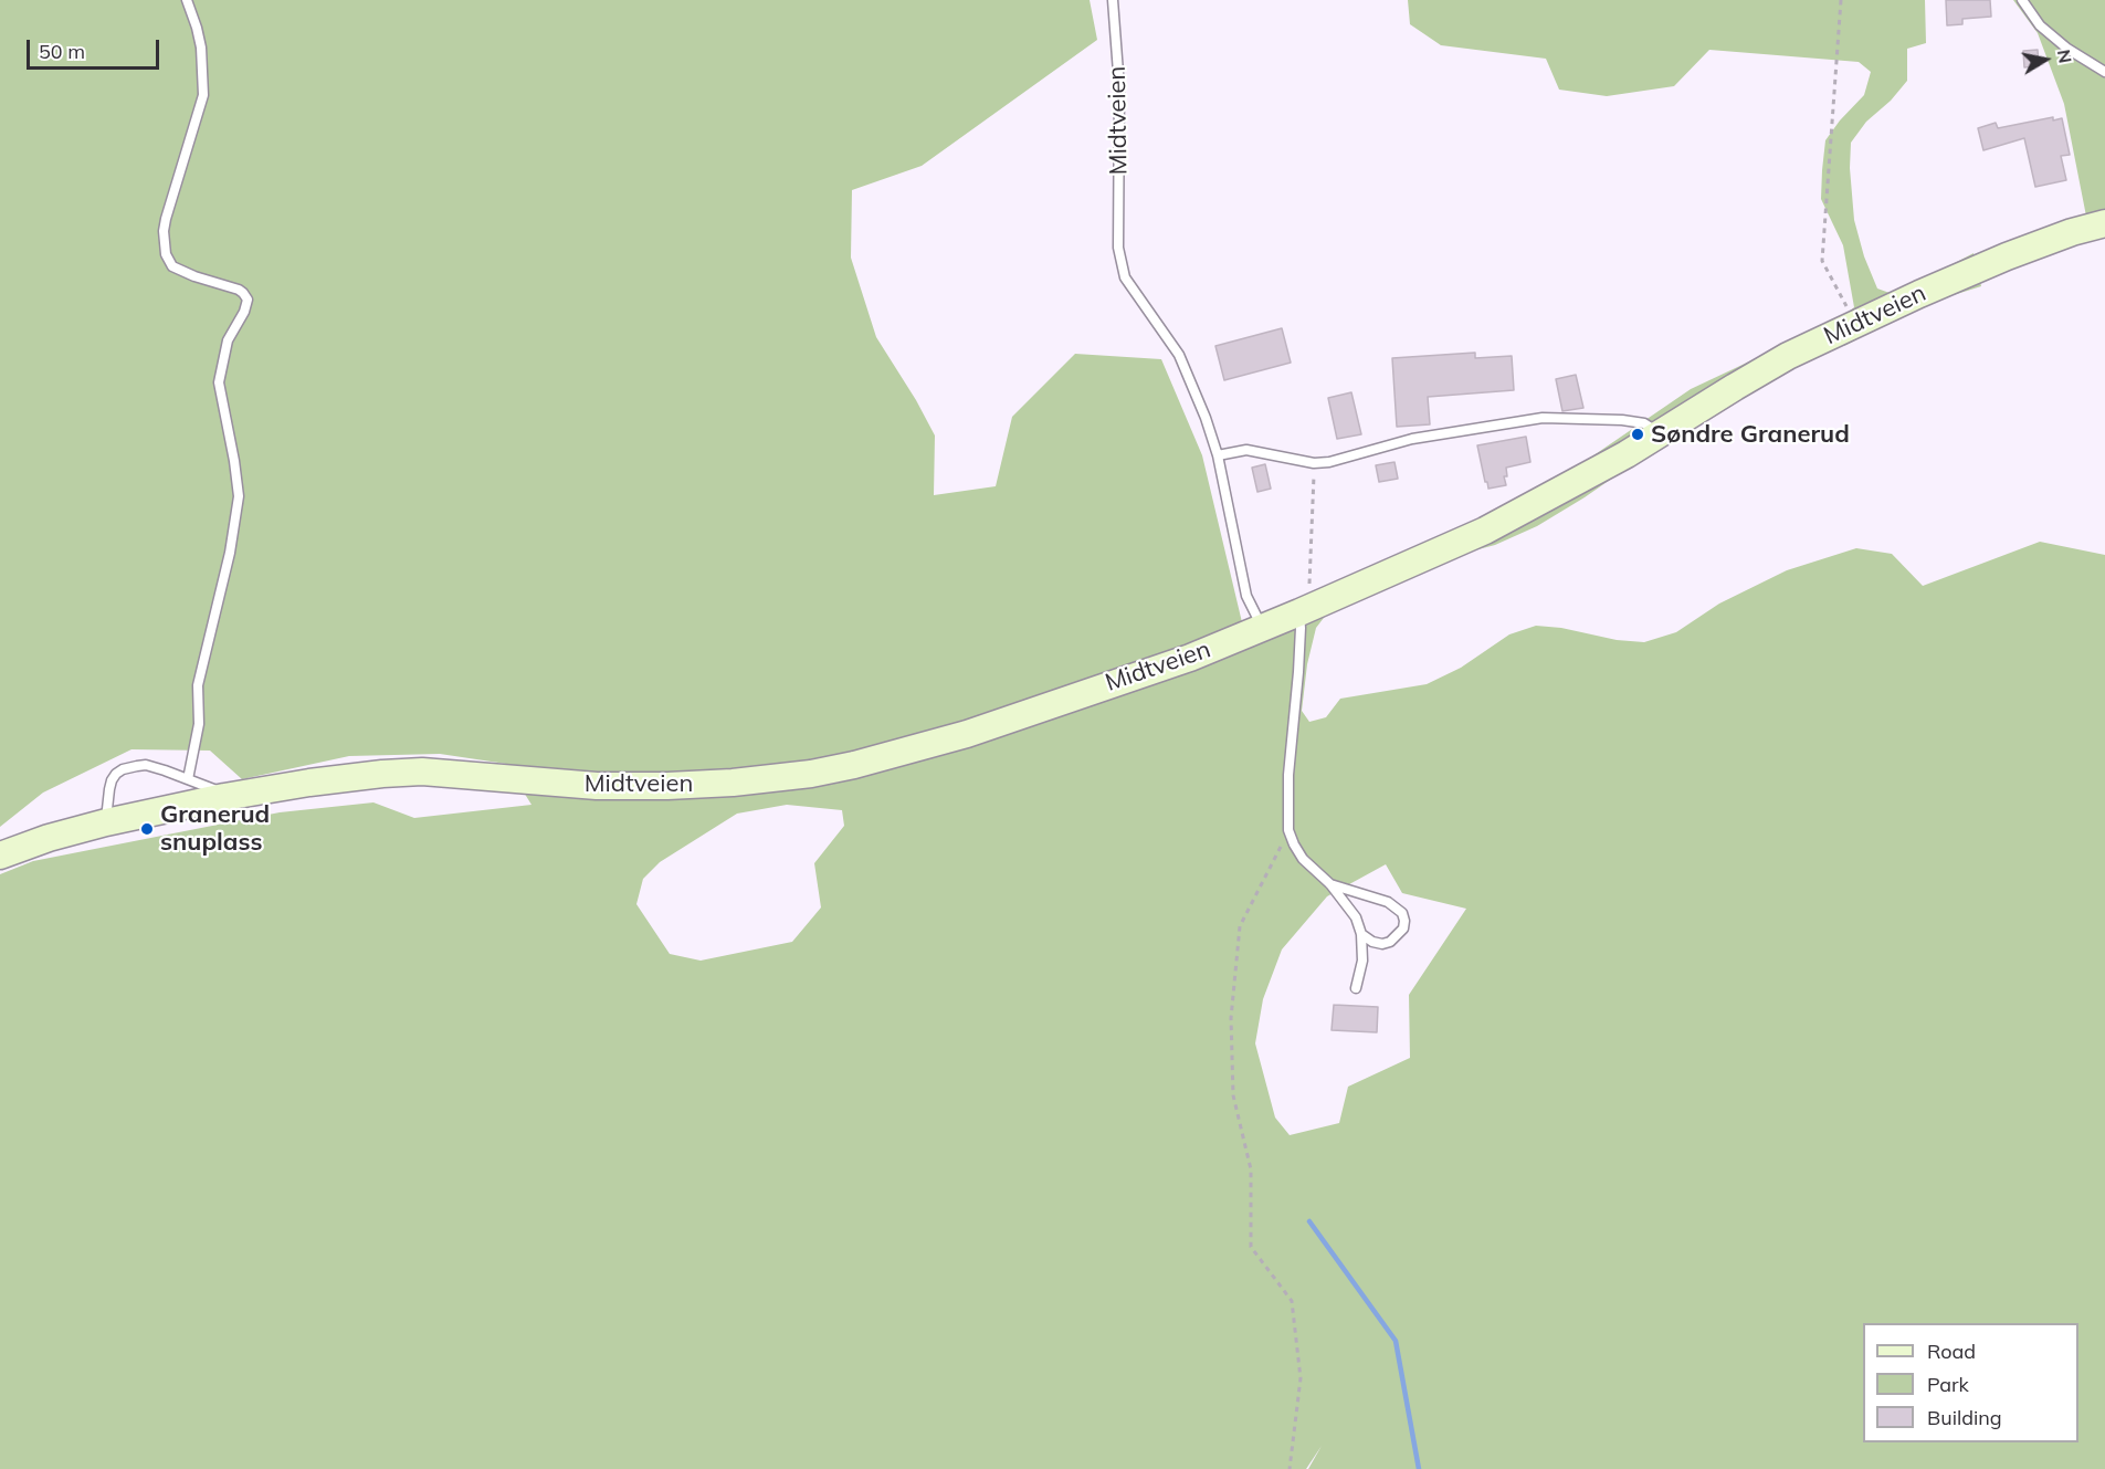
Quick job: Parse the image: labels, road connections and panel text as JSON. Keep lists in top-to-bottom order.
{
  "streets": {
    "main road": ["Midtveien"]
  },
  "places": ["Søndre Granerud", "Granerud snuplass"],
  "legend": ["Road", "Park", "Building"],
  "scale_bar": "50 m",
  "north": "right"
}
